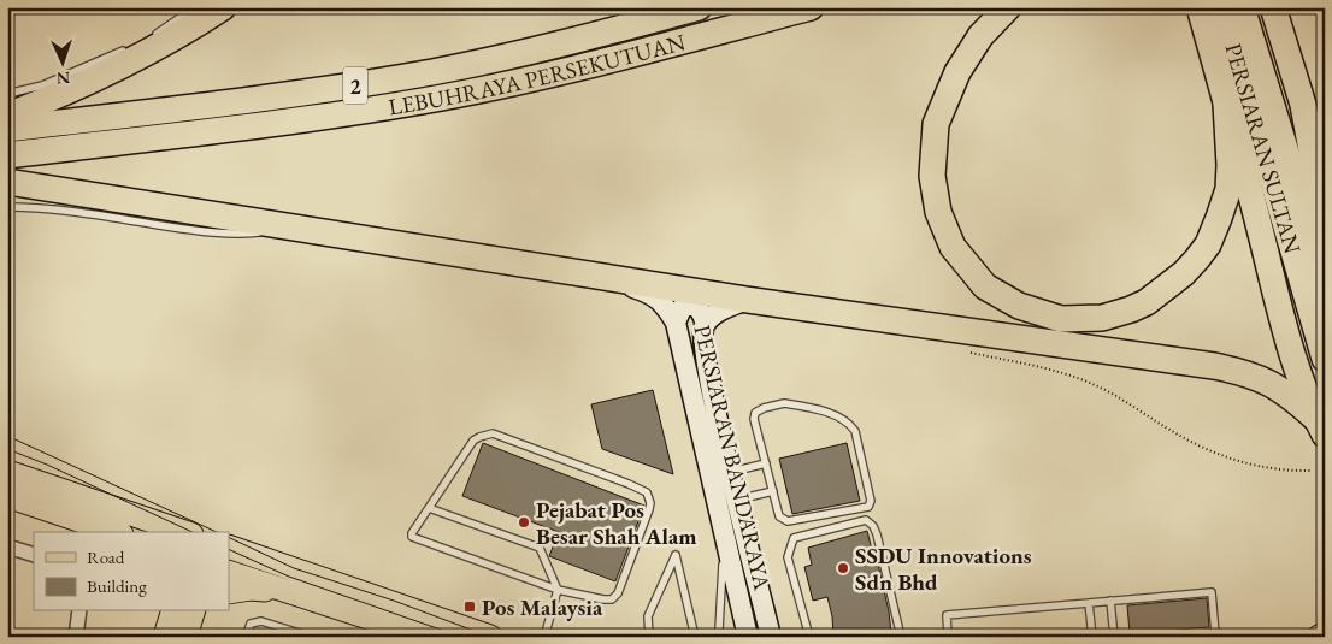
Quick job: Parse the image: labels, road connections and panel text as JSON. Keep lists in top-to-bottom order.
{
  "streets": {
    "highway": ["LEBUHRAYA PERSEKUTUAN", "2", "PERSIARAN SULTAN"],
    "main road": ["PERSIARAN BANDARAYA"]
  },
  "places": {
    "other": ["Pejabat Pos Besar Shah Alam", "SSDU Innovations Sdn Bhd"],
    "transit": ["Pos Malaysia"]
  },
  "legend": ["Road", "Building"],
  "north": "bottom"
}
